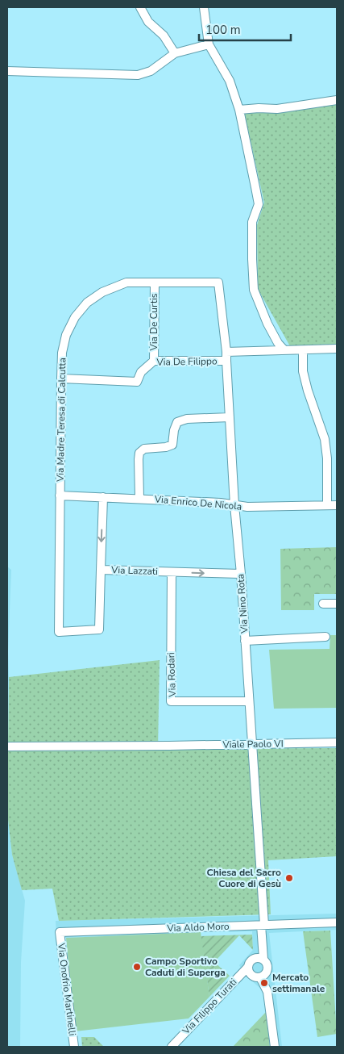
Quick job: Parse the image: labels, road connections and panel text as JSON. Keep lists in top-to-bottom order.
{
  "streets": {
    "street": [
      "Via De Curtis",
      "Via De Filippo",
      "Via Madre Teresa di Calcutta",
      "Via Enrico De Nicola",
      "Via Lazzati",
      "Via Nino Rota",
      "Via Rodari",
      "Viale Paolo VI",
      "Via Aldo Moro",
      "Via Onofrio Martinelli",
      "Via Filippo Turati"
    ]
  },
  "crossings": [
    ["Via De Curtis", "Via De Filippo"],
    ["Via De Curtis", "Via Madre Teresa di Calcutta"],
    ["Via De Filippo", "Via Madre Teresa di Calcutta"],
    ["Via De Filippo", "Via Nino Rota"],
    ["Via Madre Teresa di Calcutta", "Via Enrico De Nicola"],
    ["Via Madre Teresa di Calcutta", "Via Lazzati"],
    ["Via Madre Teresa di Calcutta", "Via Nino Rota"],
    ["Via Enrico De Nicola", "Via Lazzati"],
    ["Via Enrico De Nicola", "Via Nino Rota"],
    ["Via Lazzati", "Via Nino Rota"],
    ["Via Lazzati", "Via Rodari"],
    ["Via Nino Rota", "Via Rodari"],
    ["Via Nino Rota", "Viale Paolo VI"],
    ["Via Nino Rota", "Via Aldo Moro"],
    ["Via Nino Rota", "Via Filippo Turati"],
    ["Via Aldo Moro", "Via Onofrio Martinelli"]
  ],
  "places": ["Chiesa del Sacro Cuore di Gesù", "Campo Sportivo Caduti di Superga", "Mercato settimanale"],
  "scale_bar": "100 m"
}
